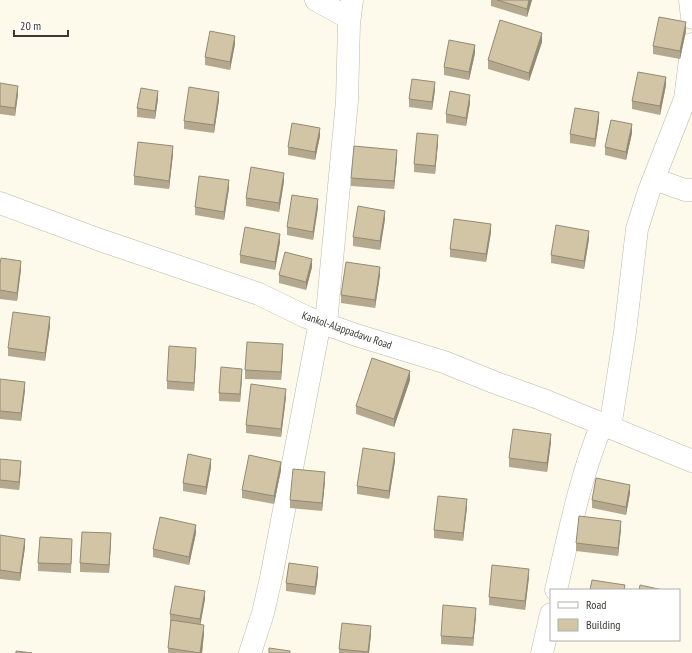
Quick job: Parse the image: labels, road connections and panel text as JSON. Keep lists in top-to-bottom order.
{
  "streets": {
    "street": ["Kankol-Alappadavu Road"]
  },
  "legend": ["Road", "Building"],
  "scale_bar": "20 m"
}
